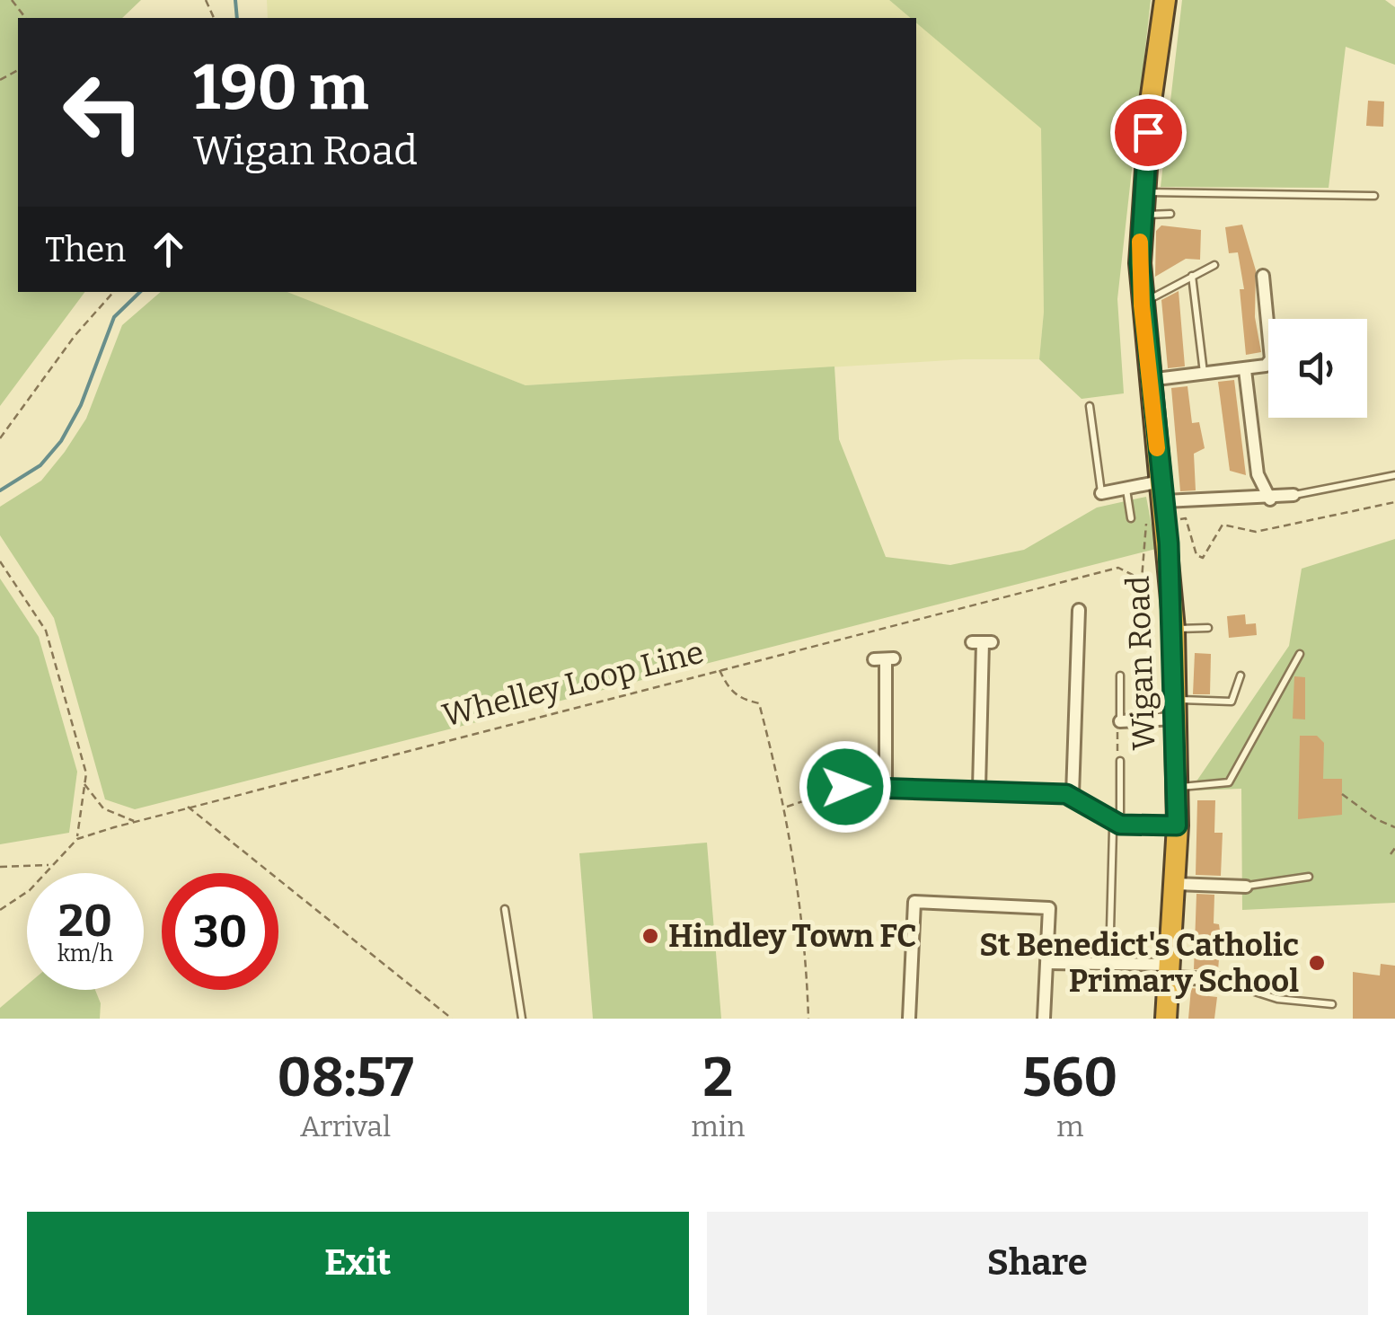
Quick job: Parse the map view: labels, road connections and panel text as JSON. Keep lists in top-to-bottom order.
{
  "streets": {
    "highway": ["Wigan Road"],
    "path": ["Whelley Loop Line"]
  },
  "places": ["Hindley Town FC", "St Benedict's Catholic Primary School"],
  "page": {
    "turn": ["190 m", "Wigan Road"],
    "then": "Then",
    "speed": "20 km/h",
    "limit": "30",
    "eta": [
      "08:57",
      "Arrival",
      "2",
      "min",
      "560",
      "m"
    ],
    "buttons": ["Exit", "Share"]
  }
}
